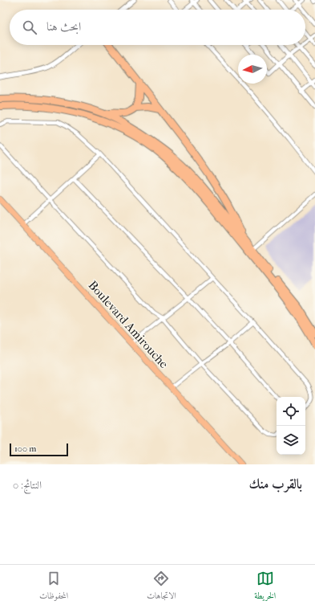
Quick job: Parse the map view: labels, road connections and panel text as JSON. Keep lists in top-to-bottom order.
{
  "streets": {
    "main road": ["Boulevard Amirouche"]
  },
  "scale_bar": "100 m",
  "north": "left",
  "page": {
    "search": "ابحث هنا",
    "scale": "100 m",
    "heading": ["بالقرب منك", "النتائج: 0"],
    "nav": ["الخريطة", "الاتجاهات", "المحفوظات"]
  }
}
